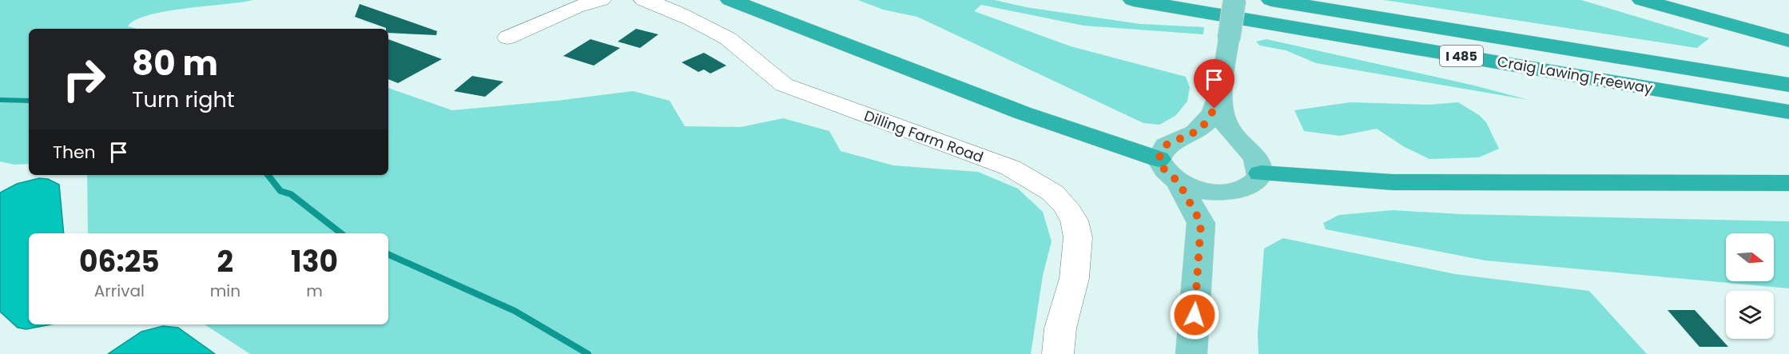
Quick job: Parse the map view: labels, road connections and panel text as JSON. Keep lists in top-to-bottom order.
{
  "streets": {
    "highway": ["I 485", "Craig Lawing Freeway"],
    "street": ["Dilling Farm Road"]
  },
  "north": "right",
  "page": {
    "turn": ["80 m", "Turn right"],
    "then": "Then",
    "eta": [
      "06:25",
      "Arrival",
      "2",
      "min",
      "130",
      "m"
    ]
  }
}
